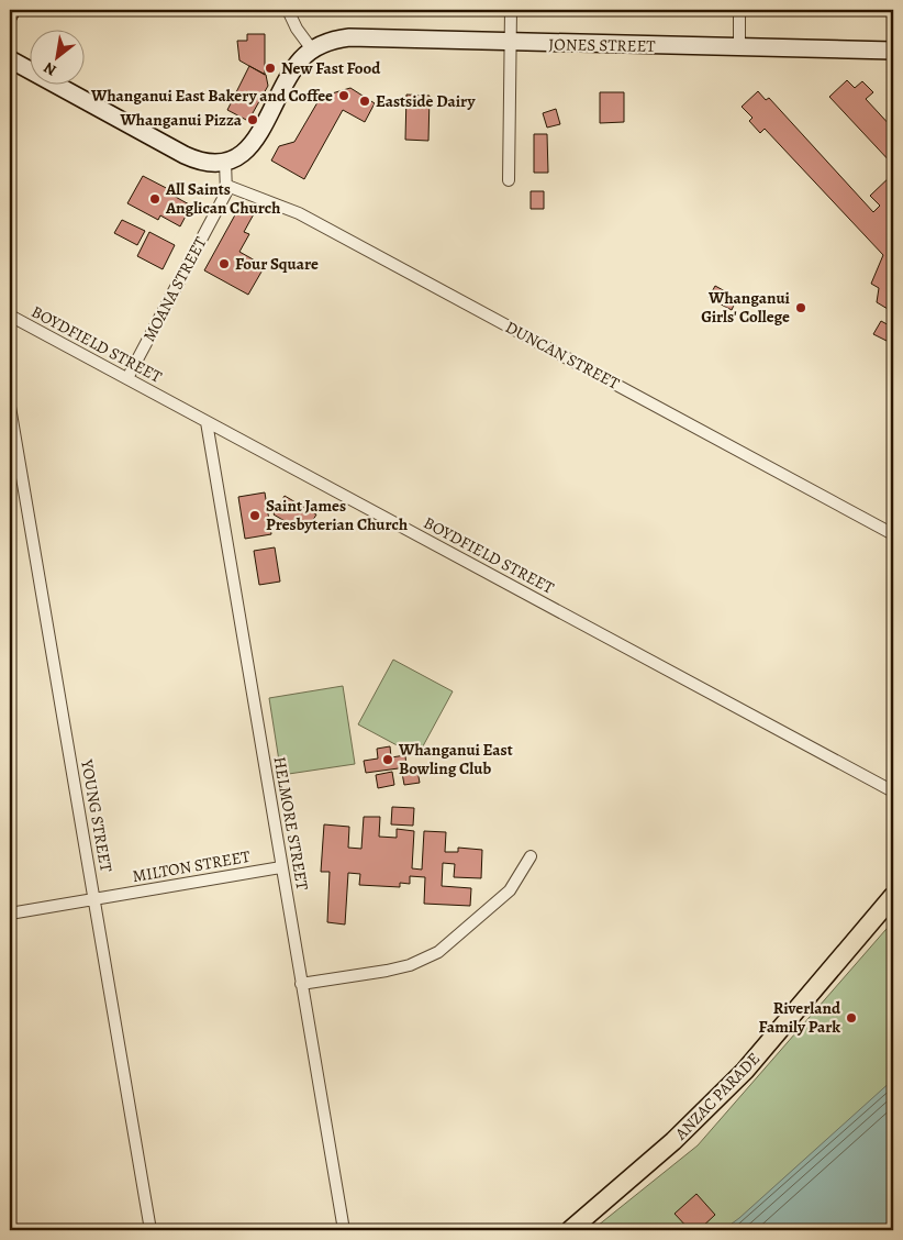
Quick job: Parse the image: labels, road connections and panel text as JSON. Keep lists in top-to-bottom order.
{
  "streets": {
    "main road": ["JONES STREET", "ANZAC PARADE"],
    "street": [
      "MOANA STREET",
      "BOYDFIELD STREET",
      "DUNCAN STREET",
      "YOUNG STREET",
      "HELMORE STREET",
      "MILTON STREET"
    ]
  },
  "crossings": [
    ["MOANA STREET", "BOYDFIELD STREET"],
    ["MOANA STREET", "DUNCAN STREET"],
    ["BOYDFIELD STREET", "HELMORE STREET"],
    ["YOUNG STREET", "MILTON STREET"],
    ["HELMORE STREET", "MILTON STREET"]
  ],
  "places": [
    "New Fast Food",
    "Whanganui East Bakery and Coffee",
    "Eastside Dairy",
    "Whanganui Pizza",
    "All Saints Anglican Church",
    "Four Square",
    "Whanganui Girls' College",
    "Saint James Presbyterian Church",
    "Whanganui East Bowling Club",
    "Riverland Family Park"
  ],
  "north": "bottom left"
}
